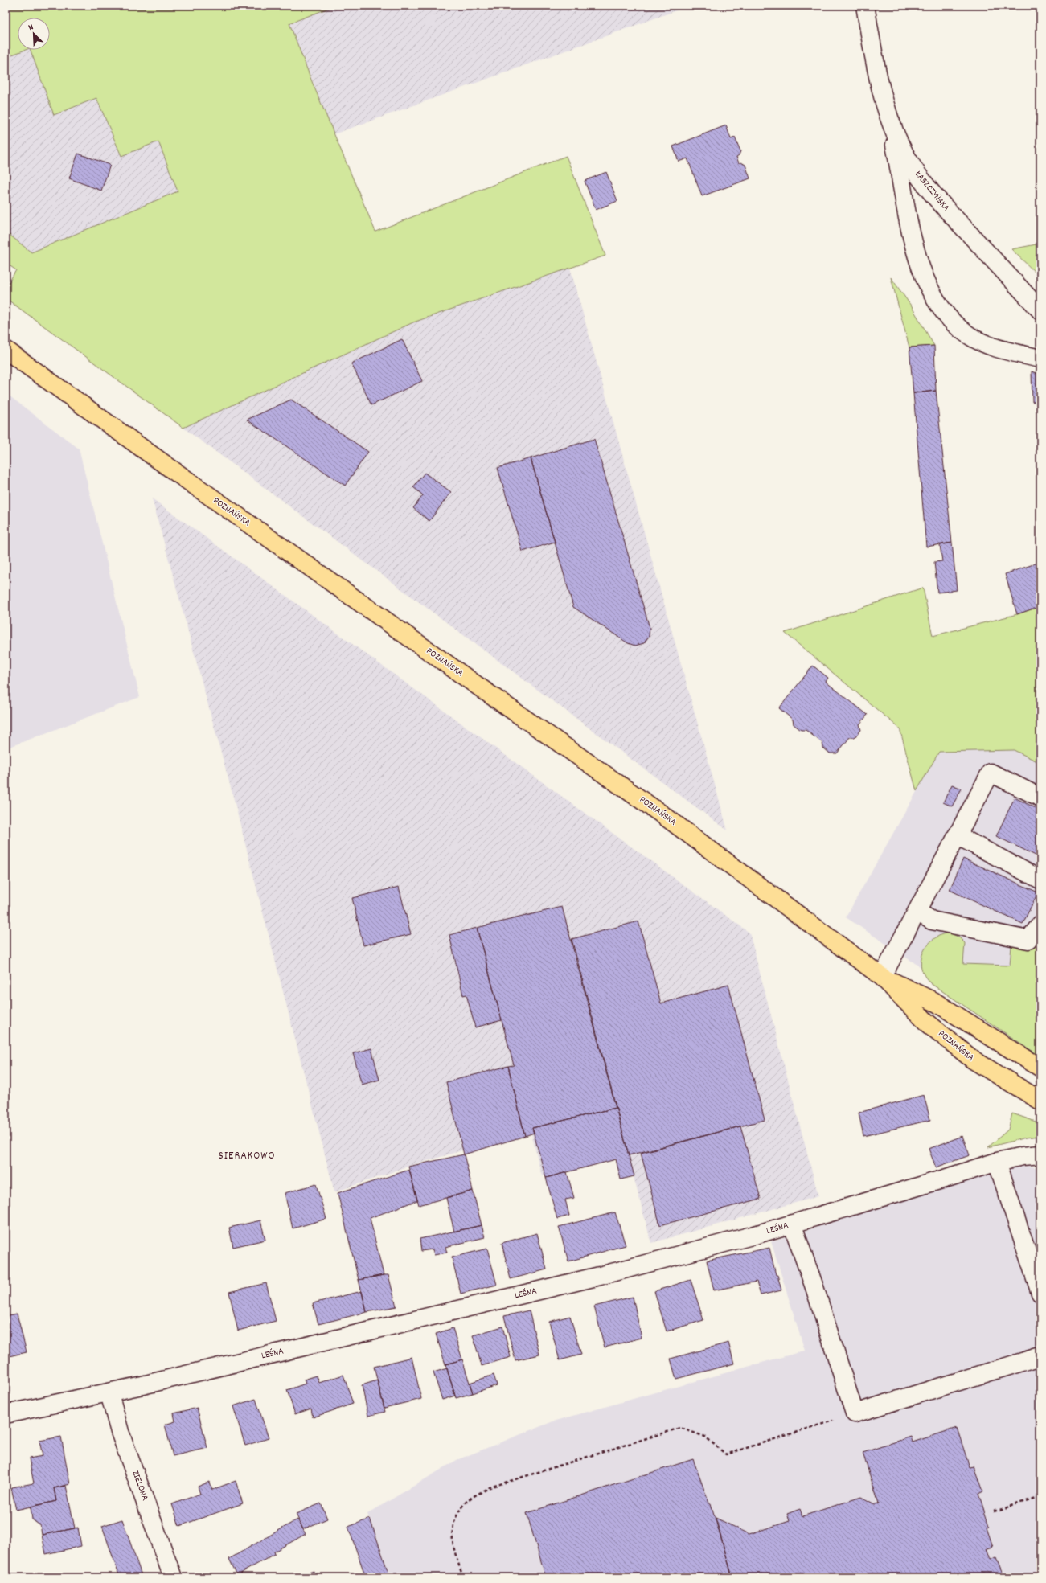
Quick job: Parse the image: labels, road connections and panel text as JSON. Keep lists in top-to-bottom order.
{
  "streets": {
    "main road": ["POZNAŃSKA"],
    "street": ["ŁASZCZYŃSKA", "LEŚNA", "ZIELONA"]
  },
  "crossings": [
    ["LEŚNA", "ZIELONA"]
  ],
  "districts": ["SIERAKOWO"],
  "north": "top left"
}
